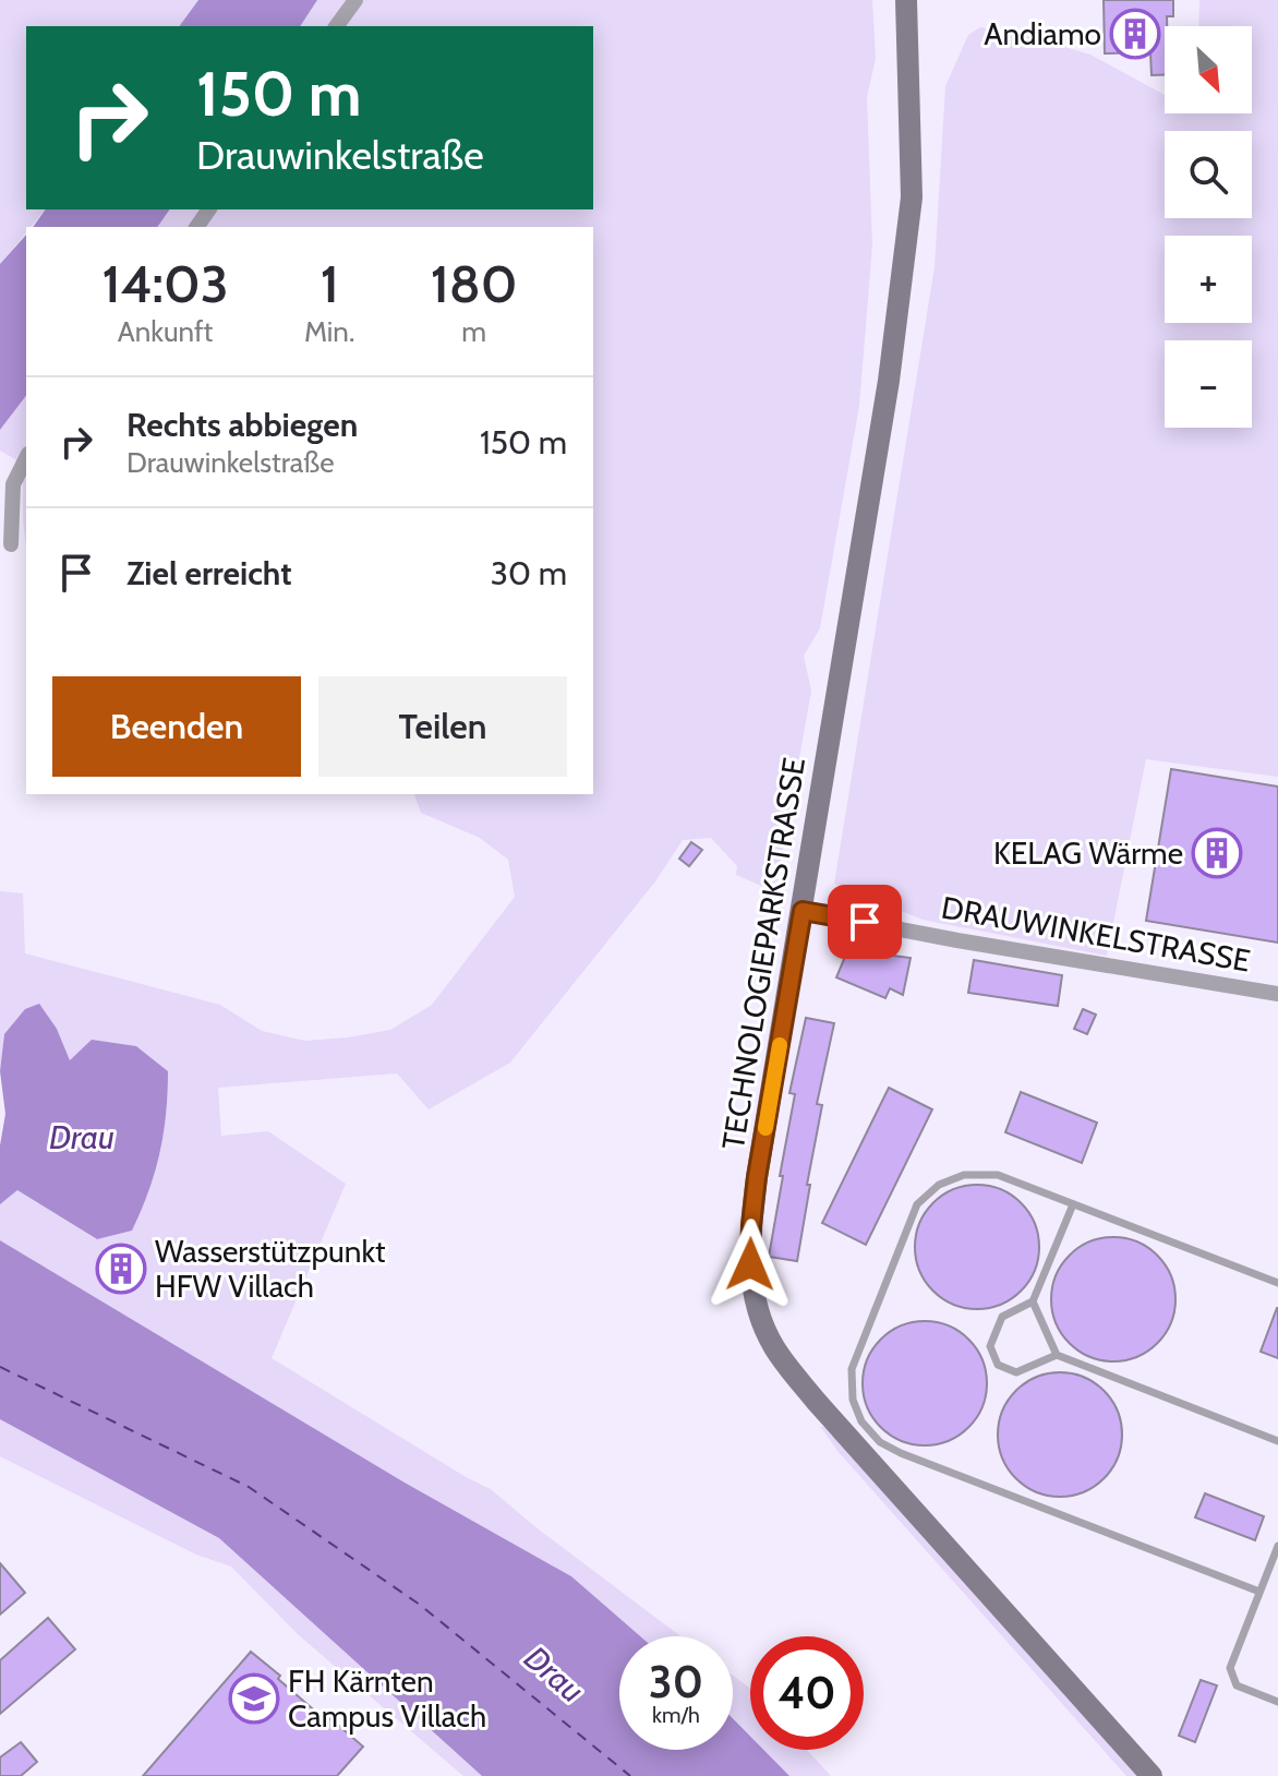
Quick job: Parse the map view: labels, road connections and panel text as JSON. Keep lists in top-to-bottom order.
{
  "streets": {
    "street": ["DRAUWINKELSTRASSE", "TECHNOLOGIEPARKSTRASSE"]
  },
  "crossings": [
    ["DRAUWINKELSTRASSE", "TECHNOLOGIEPARKSTRASSE"]
  ],
  "water": ["Drau"],
  "places": {
    "building": ["Andiamo", "KELAG Wärme", "Wasserstützpunkt HFW Villach"],
    "school or university": ["FH Kärnten Campus Villach"]
  },
  "north": "bottom right",
  "page": {
    "map_buttons": ["+", "−"],
    "turn": ["150 m", "Drauwinkelstraße"],
    "eta": [
      "14:03",
      "Ankunft",
      "1",
      "Min.",
      "180",
      "m"
    ],
    "list": [
      {
        "name": "Rechts abbiegen",
        "note": "Drauwinkelstraße",
        "value": "150 m"
      },
      {
        "name": "Ziel erreicht",
        "value": "30 m"
      }
    ],
    "buttons": ["Beenden", "Teilen"],
    "speed": "30 km/h",
    "limit": "40"
  }
}
